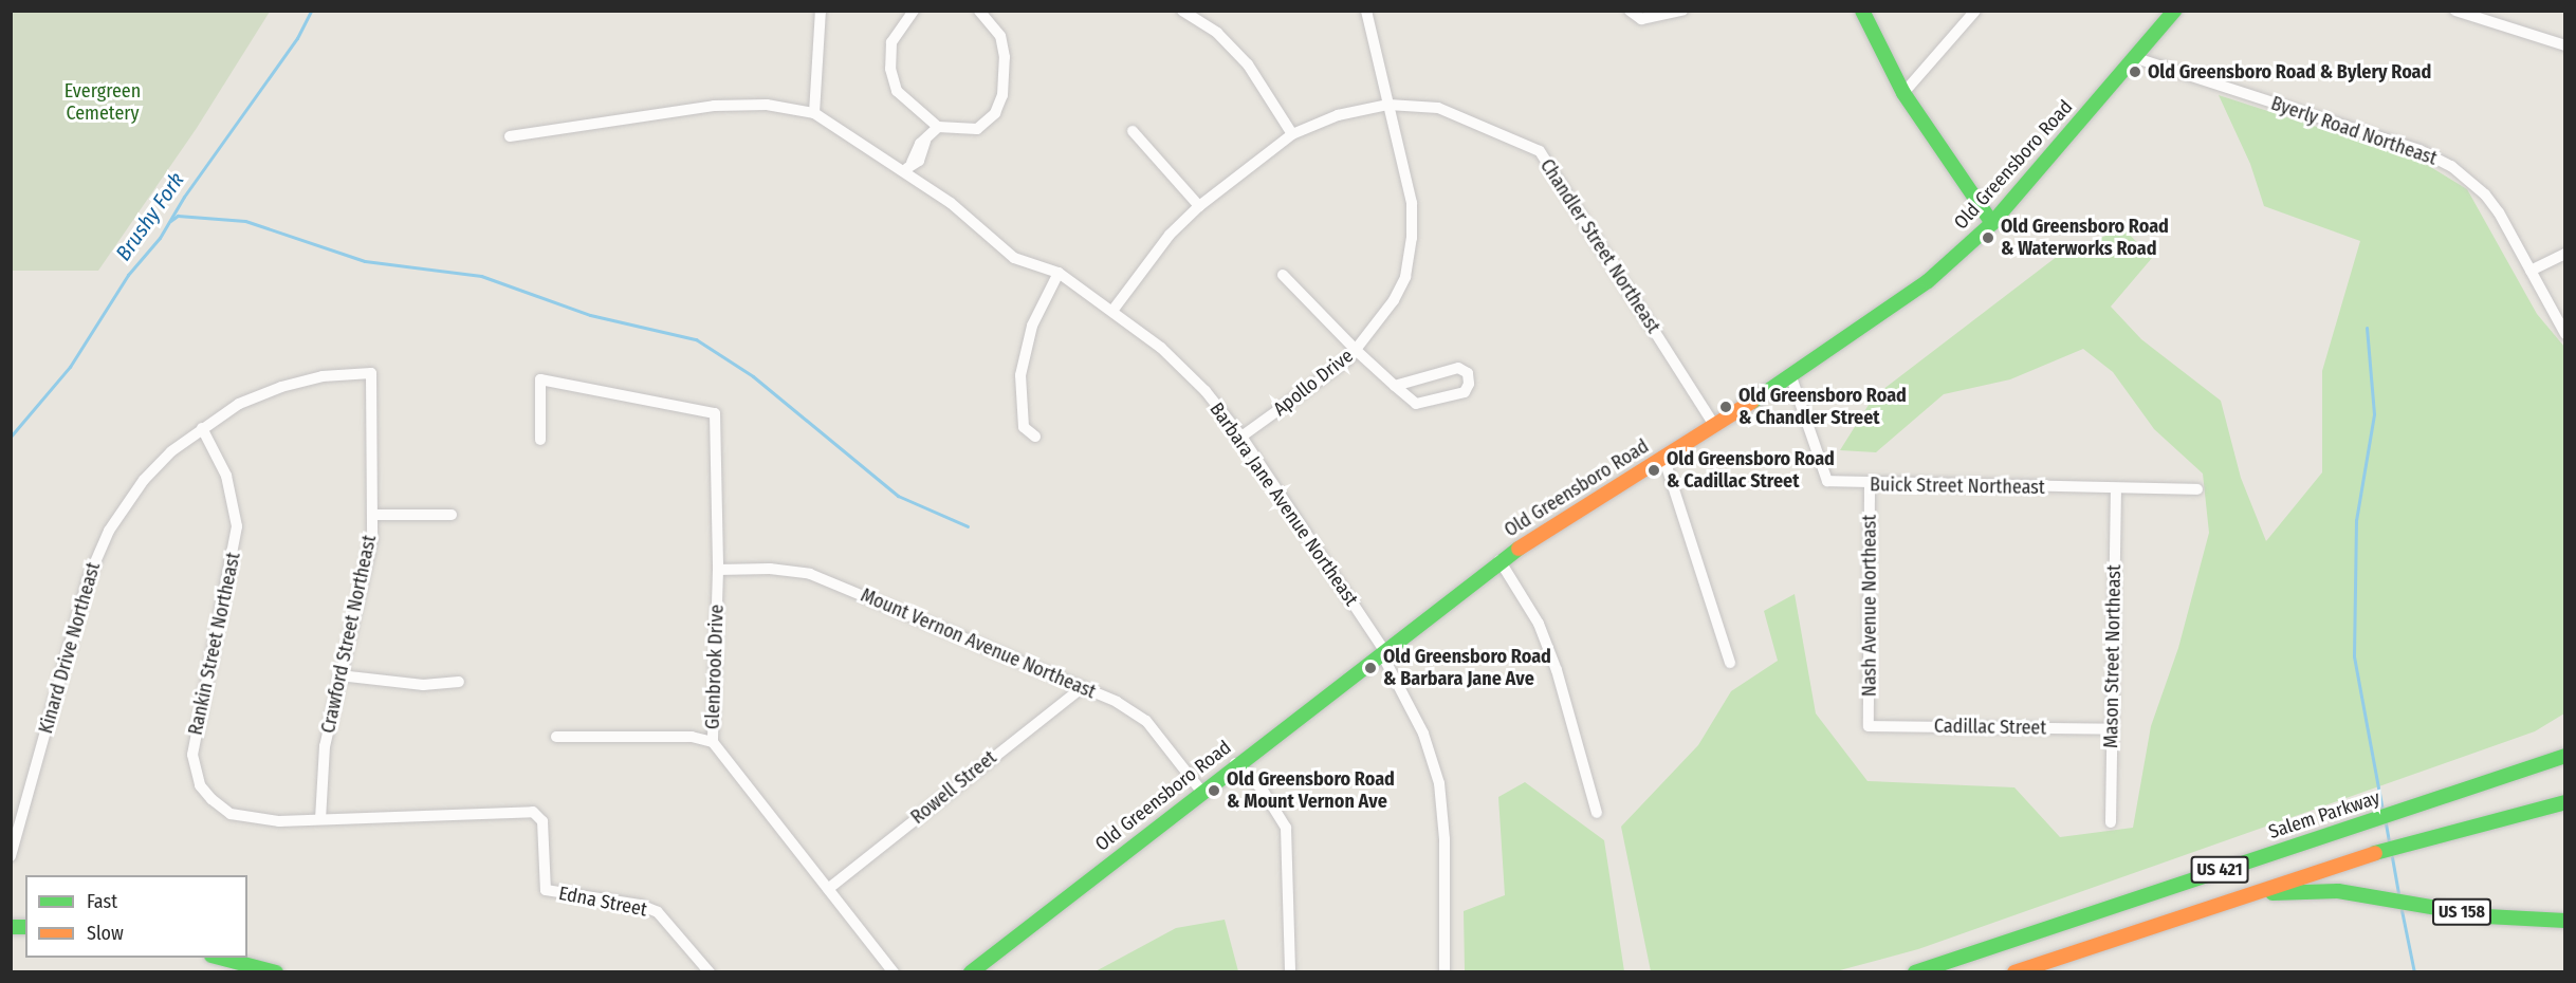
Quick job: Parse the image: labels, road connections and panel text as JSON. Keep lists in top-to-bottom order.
{
  "streets": {
    "main road": [
      "Old Greensboro Road",
      "Salem Parkway",
      "US 421",
      "US 158"
    ],
    "street": [
      "Byerly Road Northeast",
      "Chandler Street Northeast",
      "Apollo Drive",
      "Buick Street Northeast",
      "Barbara Jane Avenue Northeast",
      "Nash Avenue Northeast",
      "Crawford Street Northeast",
      "Rankin Street Northeast",
      "Mount Vernon Avenue Northeast",
      "Kinard Drive Northeast",
      "Mason Street Northeast",
      "Glenbrook Drive",
      "Cadillac Street",
      "Rowell Street",
      "Edna Street"
    ]
  },
  "crossings": [
    ["Byerly Road Northeast", "Old Greensboro Road"],
    ["Old Greensboro Road", "Chandler Street Northeast"],
    ["Old Greensboro Road", "Buick Street Northeast"],
    ["Old Greensboro Road", "Barbara Jane Avenue Northeast"],
    ["Old Greensboro Road", "Mount Vernon Avenue Northeast"],
    ["Chandler Street Northeast", "Apollo Drive"],
    ["Chandler Street Northeast", "Barbara Jane Avenue Northeast"],
    ["Apollo Drive", "Barbara Jane Avenue Northeast"],
    ["Buick Street Northeast", "Nash Avenue Northeast"],
    ["Buick Street Northeast", "Mason Street Northeast"],
    ["Nash Avenue Northeast", "Cadillac Street"],
    ["Crawford Street Northeast", "Rankin Street Northeast"],
    ["Crawford Street Northeast", "Kinard Drive Northeast"],
    ["Rankin Street Northeast", "Kinard Drive Northeast"],
    ["Rankin Street Northeast", "Edna Street"],
    ["Mount Vernon Avenue Northeast", "Glenbrook Drive"],
    ["Mount Vernon Avenue Northeast", "Rowell Street"],
    ["Mason Street Northeast", "Cadillac Street"],
    ["Glenbrook Drive", "Rowell Street"],
    ["US 421", "US 158"]
  ],
  "water": ["Brushy Fork"],
  "parks": ["Evergreen Cemetery"],
  "places": [
    "Old Greensboro Road & Bylery Road",
    "Old Greensboro Road & Waterworks Road",
    "Old Greensboro Road & Chandler Street",
    "Old Greensboro Road & Cadillac Street",
    "Old Greensboro Road & Barbara Jane Ave",
    "Old Greensboro Road & Mount Vernon Ave"
  ],
  "legend": ["Fast", "Slow"]
}
